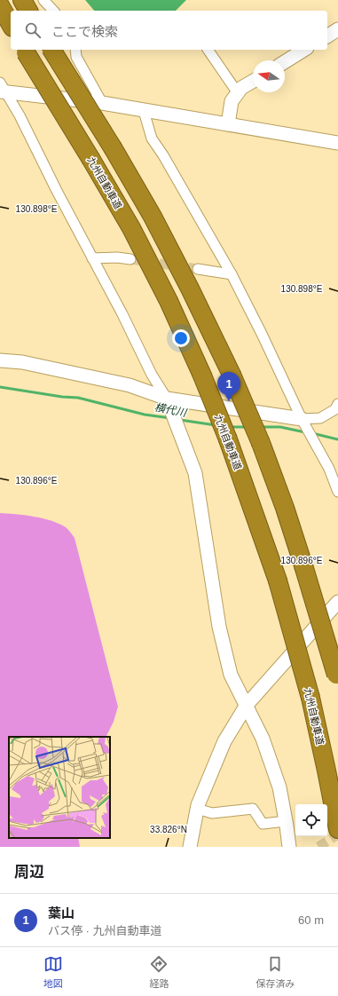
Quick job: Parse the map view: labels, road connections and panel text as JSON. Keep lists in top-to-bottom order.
{
  "streets": {
    "highway": ["九州自動車道"]
  },
  "water": ["横代川"],
  "north": "left",
  "page": {
    "search": "ここで検索",
    "pins": "1",
    "heading": "周辺",
    "list": [
      {
        "mark": "1",
        "name": "葉山",
        "note": "バス停 · 九州自動車道",
        "value": "60 m"
      }
    ],
    "nav": ["地図", "経路", "保存済み"]
  },
  "coordinates": ["130.898°E", "130.896°E", "33.826°N"]
}
